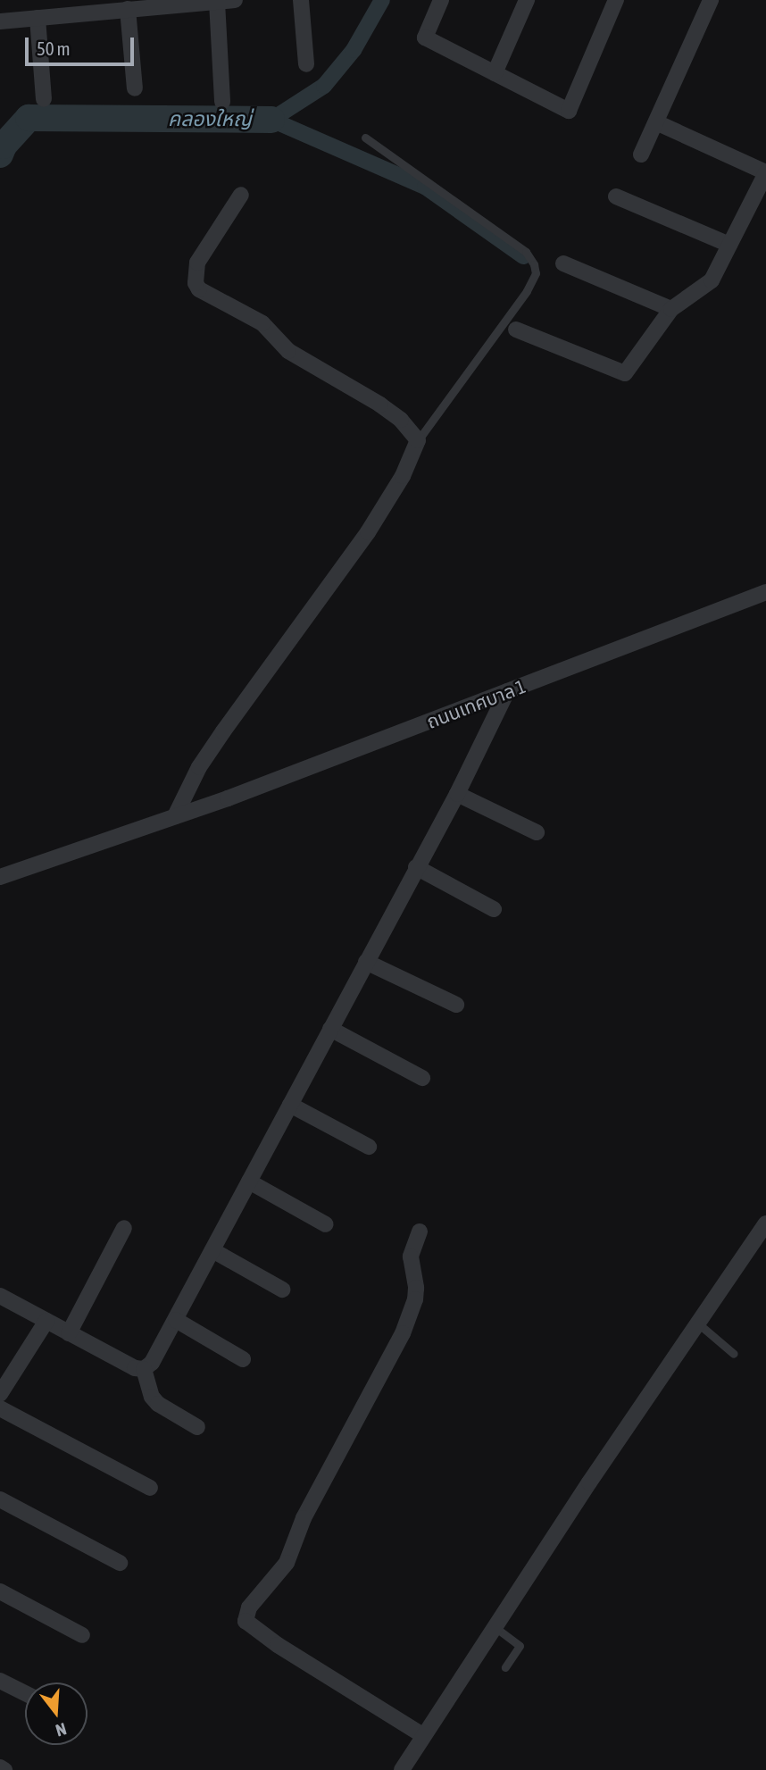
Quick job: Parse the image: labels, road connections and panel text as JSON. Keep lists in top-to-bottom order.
{
  "streets": {
    "street": ["ถนนเทศบาล 1"]
  },
  "water": ["คลองใหญ่"],
  "scale_bar": "50 m",
  "north": "bottom"
}
